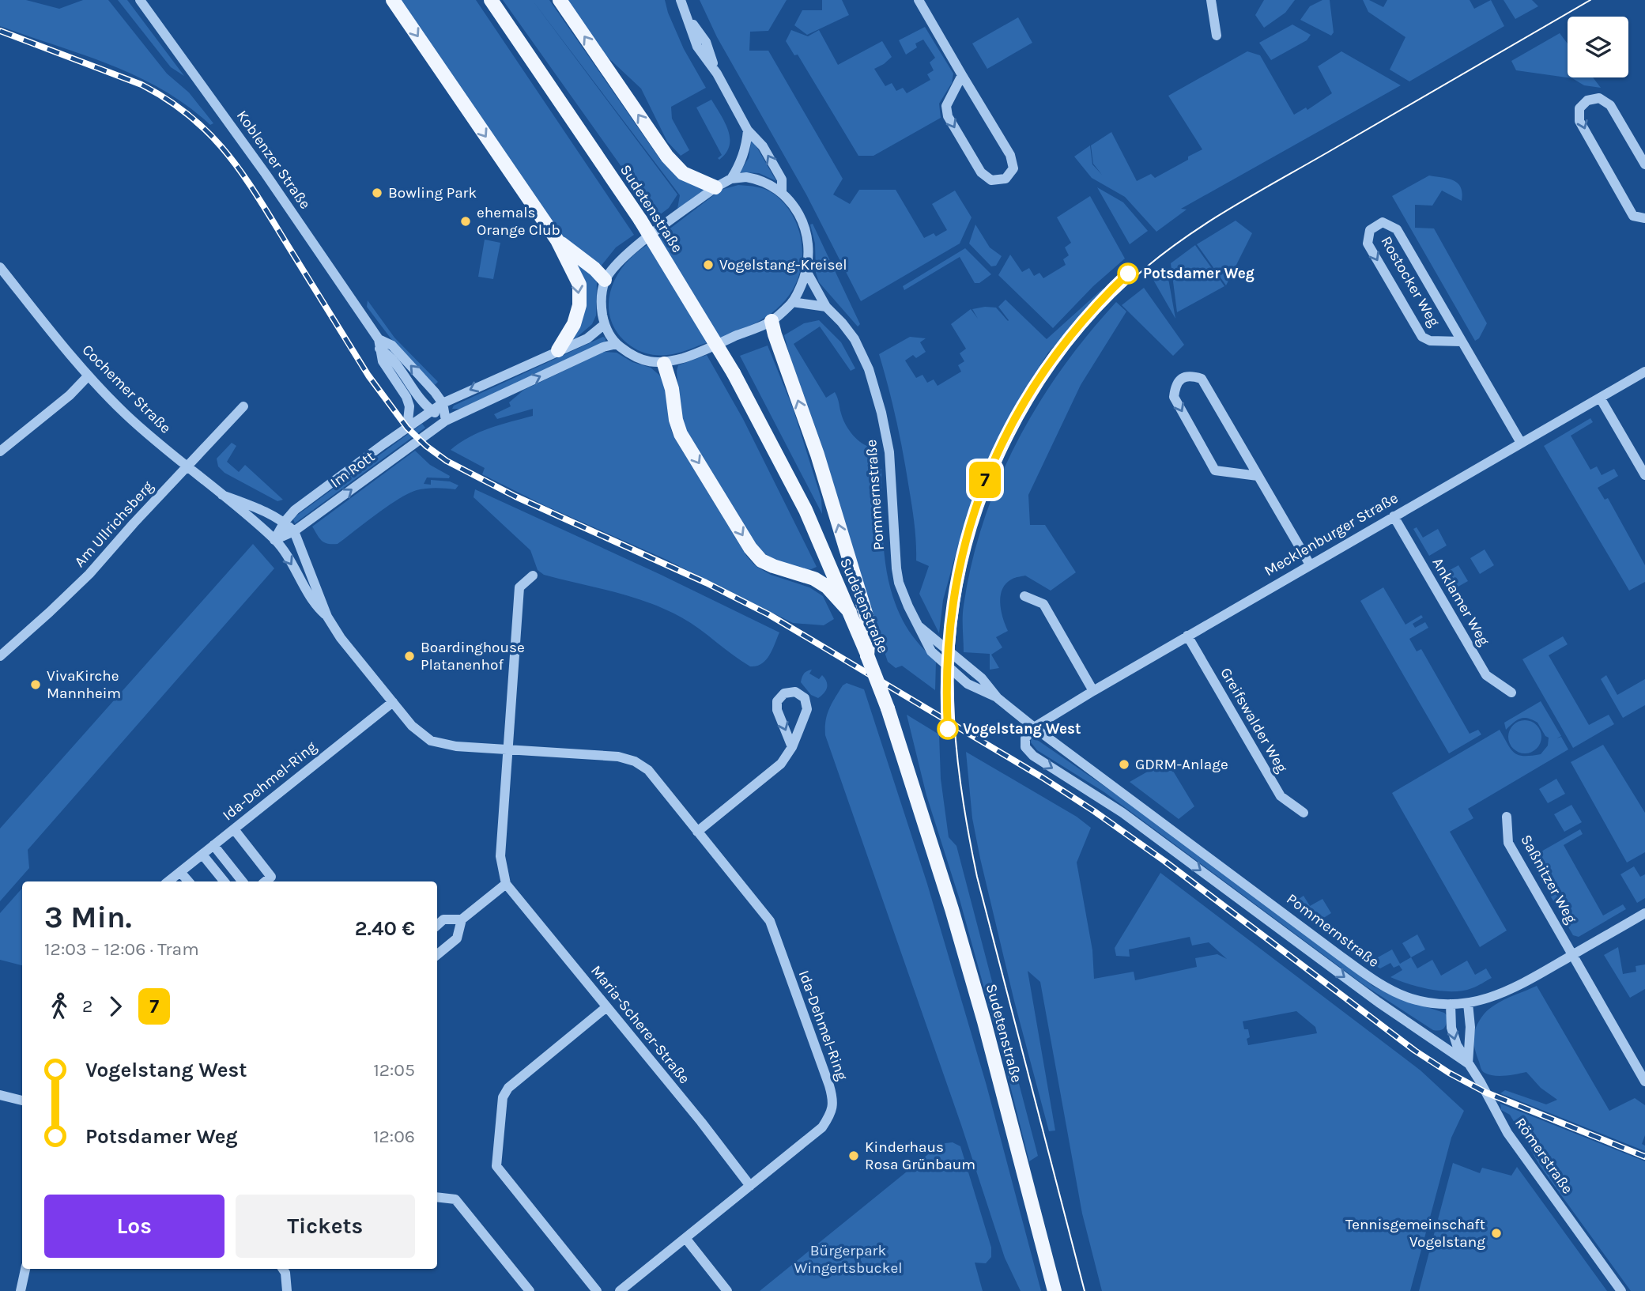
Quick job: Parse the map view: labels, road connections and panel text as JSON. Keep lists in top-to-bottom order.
{
  "streets": {
    "main road": ["Sudetenstraße"],
    "street": [
      "Koblenzer Straße",
      "Rostocker Weg",
      "Cochemer Straße",
      "Im Rott",
      "Pommernstraße",
      "Am Ullrichsberg",
      "Mecklenburger Straße",
      "Anklamer Weg",
      "Greifswalder Weg",
      "Ida-Dehmel-Ring",
      "Saßnitzer Weg",
      "Maria-Scherer-Straße",
      "Römerstraße"
    ]
  },
  "crossings": [
    ["Koblenzer Straße", "Im Rott"],
    ["Rostocker Weg", "Mecklenburger Straße"],
    ["Cochemer Straße", "Im Rott"],
    ["Cochemer Straße", "Am Ullrichsberg"],
    ["Cochemer Straße", "Ida-Dehmel-Ring"],
    ["Im Rott", "Ida-Dehmel-Ring"],
    ["Pommernstraße", "Mecklenburger Straße"],
    ["Pommernstraße", "Saßnitzer Weg"],
    ["Pommernstraße", "Römerstraße"],
    ["Mecklenburger Straße", "Anklamer Weg"],
    ["Mecklenburger Straße", "Greifswalder Weg"],
    ["Ida-Dehmel-Ring", "Maria-Scherer-Straße"]
  ],
  "parks": ["Bürgerpark Wingertsbuckel"],
  "places": [
    "Bowling Park",
    "ehemals Orange Club",
    "Vogelstang-Kreisel",
    "Potsdamer Weg",
    "Boardinghouse Platanenhof",
    "VivaKirche Mannheim",
    "Vogelstang West",
    "GDRM-Anlage",
    "Kinderhaus Rosa Grünbaum",
    "Tennisgemeinschaft Vogelstang"
  ],
  "lines": ["tram line 7"],
  "page": {
    "on_map": "7",
    "heading": ["3 Min.", "12:03 – 12:06 · Tram", "2.40 €"],
    "legs": ["2", "7"],
    "list": [
      {
        "name": "Vogelstang West",
        "value": "12:05"
      },
      {
        "name": "Potsdamer Weg",
        "value": "12:06"
      }
    ],
    "buttons": ["Los", "Tickets"]
  }
}
